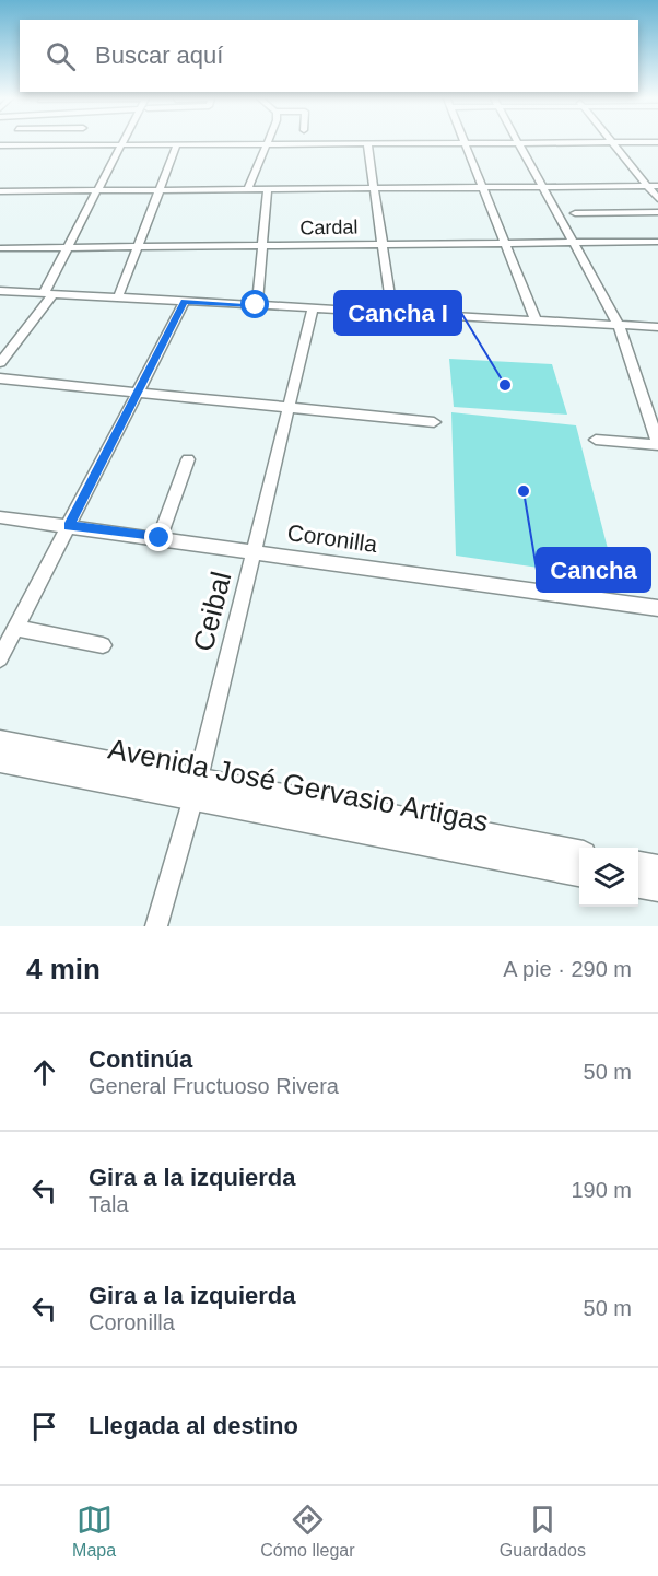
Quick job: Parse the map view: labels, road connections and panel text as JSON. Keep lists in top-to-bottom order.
{
  "streets": {
    "main road": ["Avenida José Gervasio Artigas"],
    "street": ["Cardal", "Coronilla", "Ceibal"]
  },
  "crossings": [
    ["Coronilla", "Ceibal"],
    ["Ceibal", "Avenida José Gervasio Artigas"]
  ],
  "places": ["Cancha I", "Cancha"],
  "page": {
    "search": "Buscar aquí",
    "heading": ["4 min", "A pie · 290 m"],
    "list": [
      ["Continúa", "General Fructuoso Rivera", "50 m"],
      ["Gira a la izquierda", "Tala", "190 m"],
      ["Gira a la izquierda", "Coronilla", "50 m"],
      "Llegada al destino"
    ],
    "nav": ["Mapa", "Cómo llegar", "Guardados"]
  }
}
